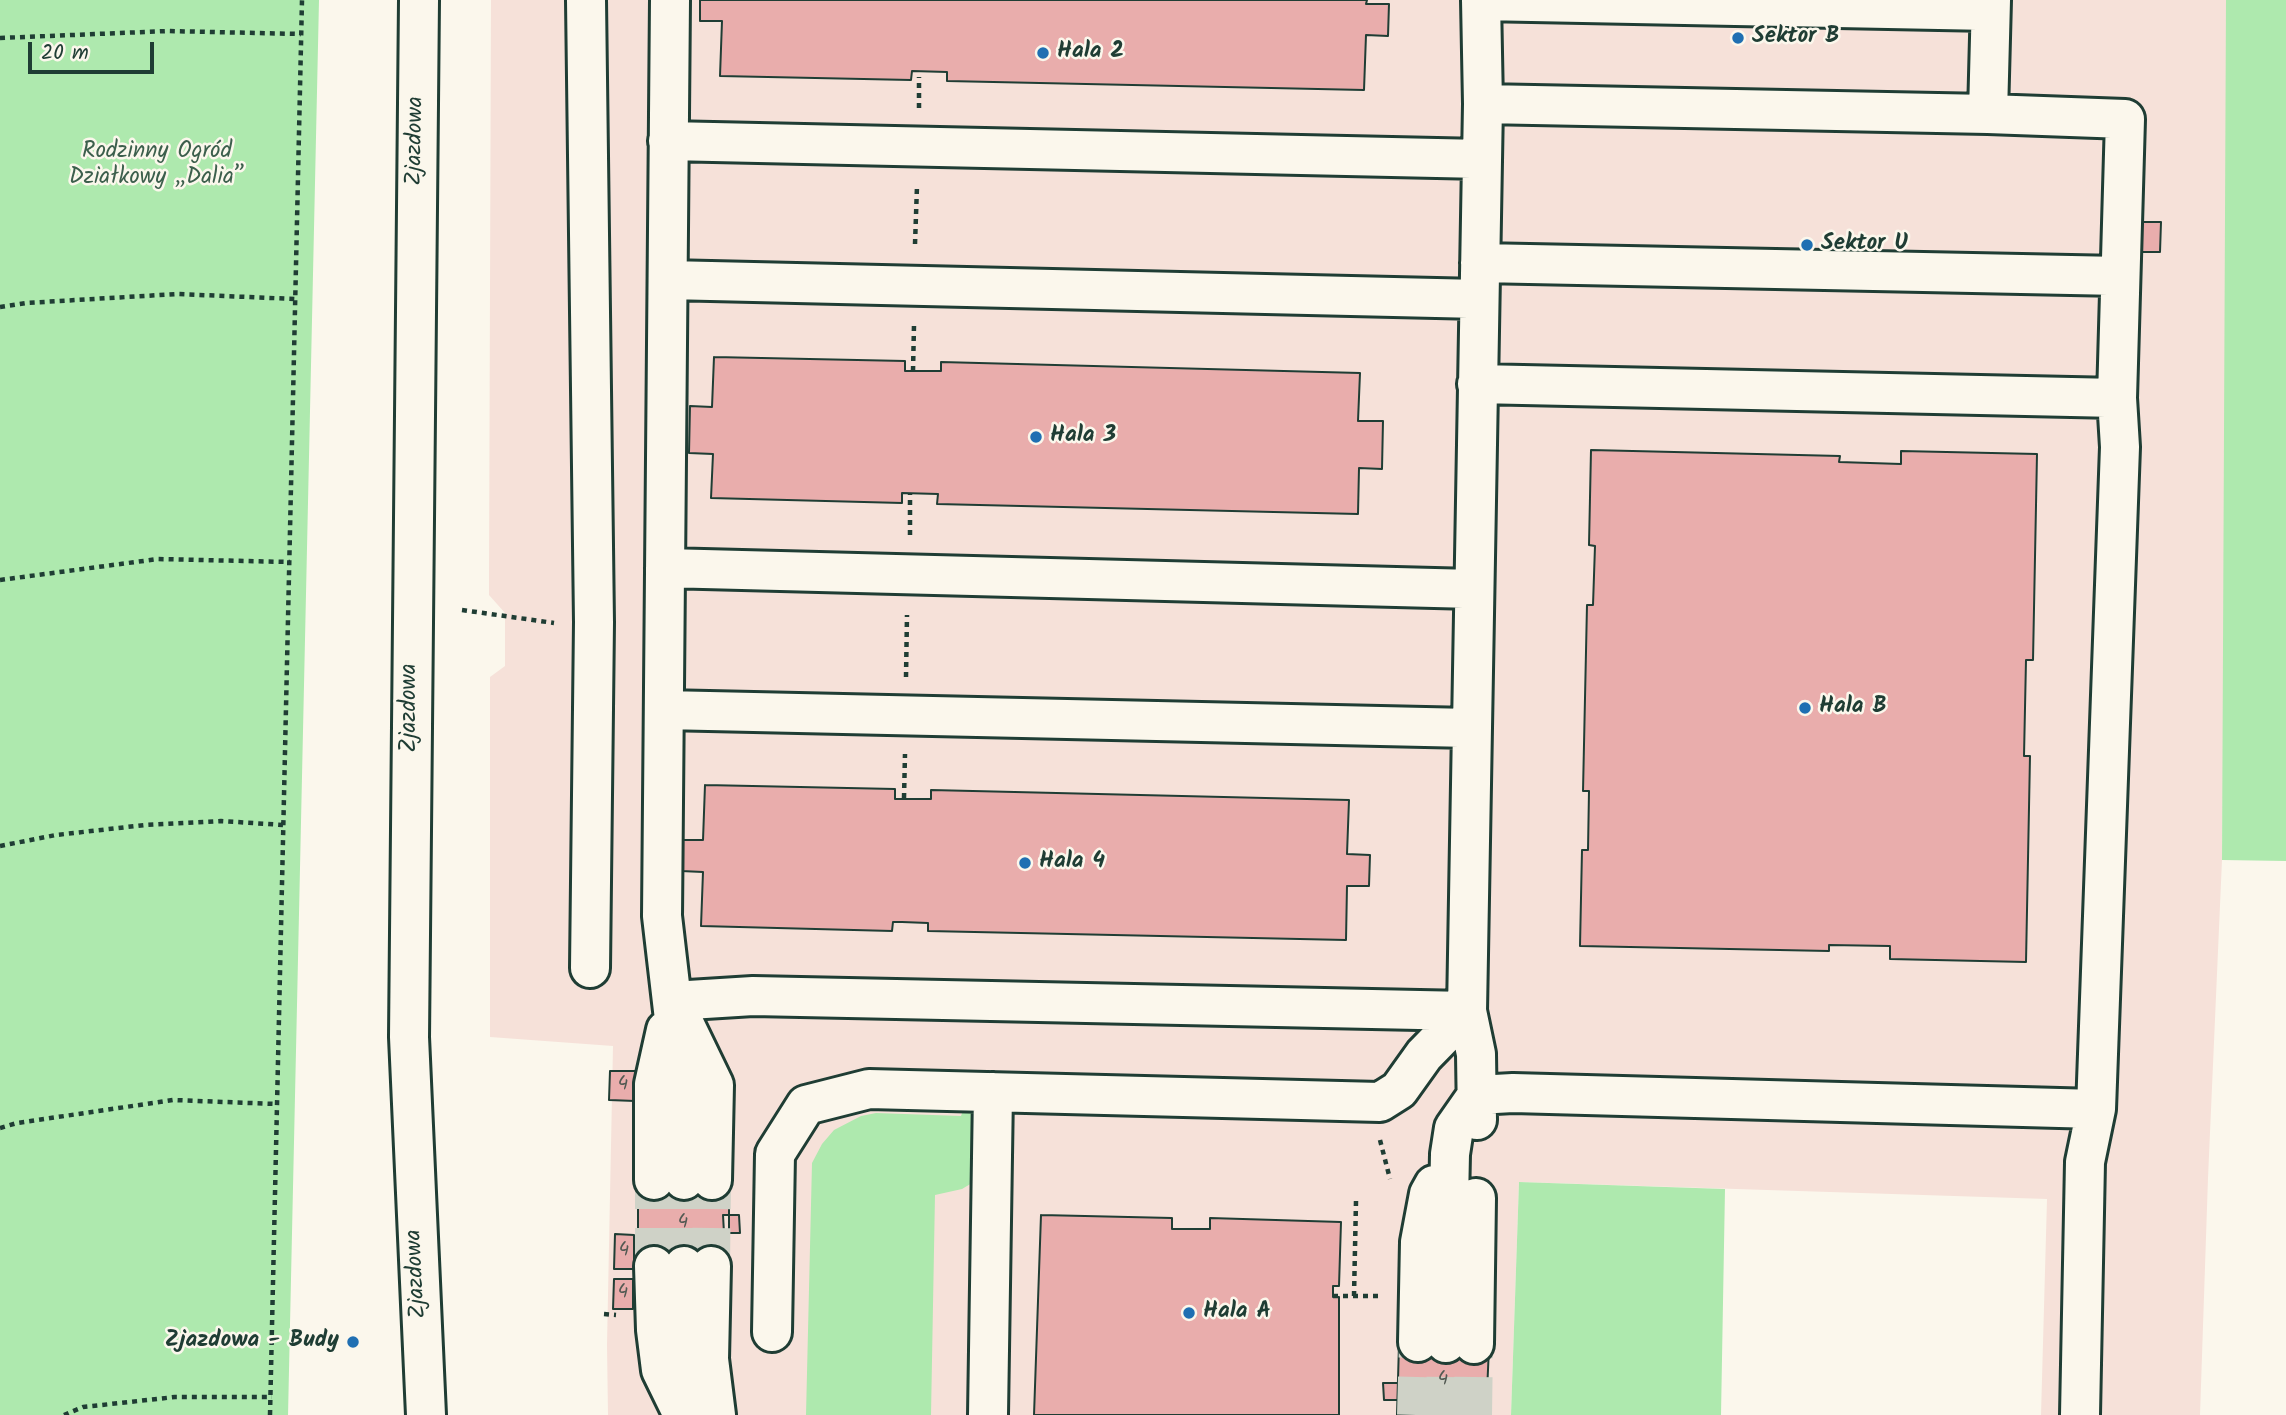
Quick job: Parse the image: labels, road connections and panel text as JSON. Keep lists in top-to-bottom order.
{
  "streets": {
    "street": ["Zjazdowa"]
  },
  "parks": ["Rodzinny Ogród Działkowy „Dalia”"],
  "places": [
    "Sektor B",
    "Hala 2",
    "Sektor U",
    "Hala 3",
    "Hala B",
    "Hala 4",
    "Hala A",
    "Zjazdowa - Budy"
  ],
  "house_numbers": [
    "4",
    "4",
    "4",
    "4",
    "4"
  ],
  "scale_bar": "20 m"
}
